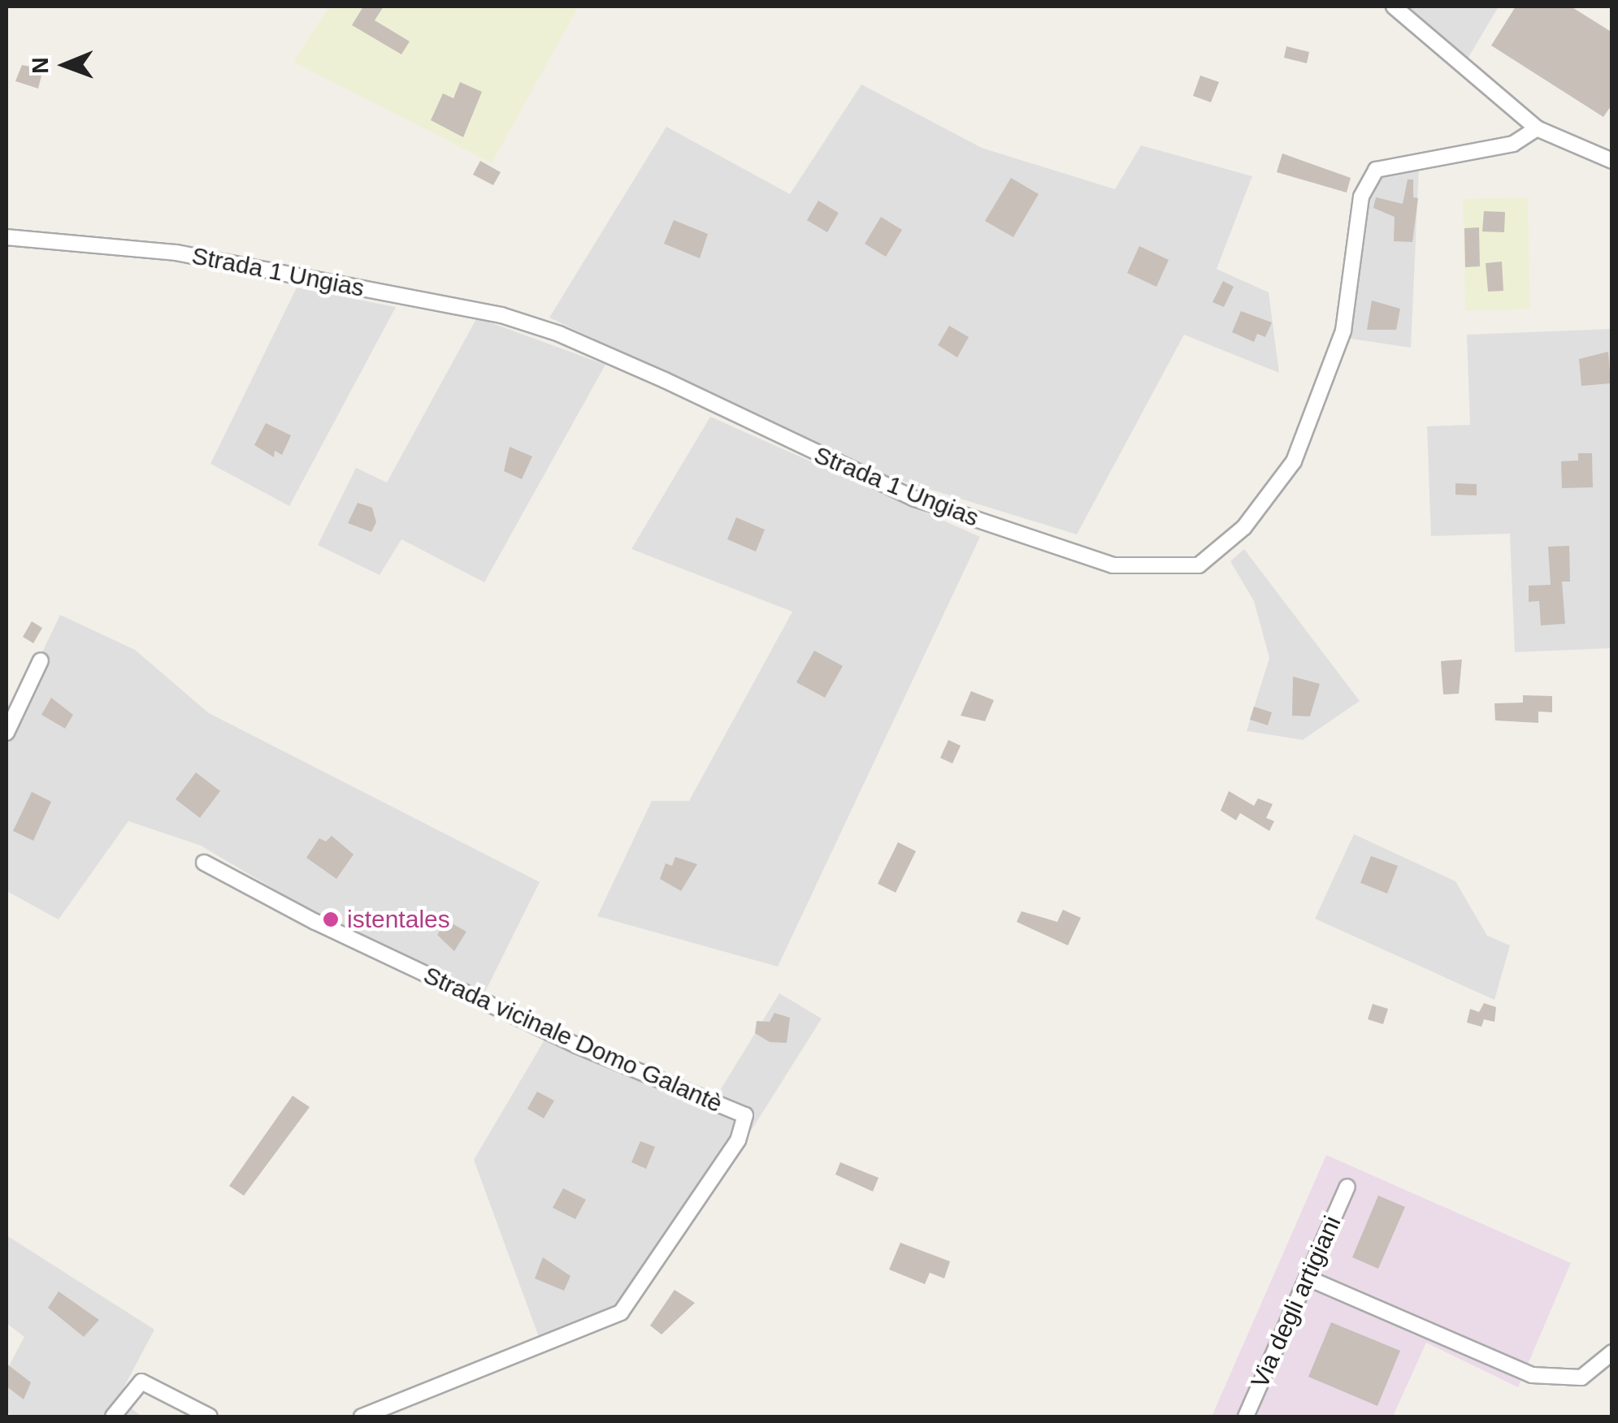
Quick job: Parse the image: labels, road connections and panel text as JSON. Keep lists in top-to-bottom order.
{
  "streets": {
    "street": ["Strada 1 Ungias", "Strada vicinale Domo Galantè", "Via degli artigiani"]
  },
  "places": ["istentales"],
  "north": "left"
}
